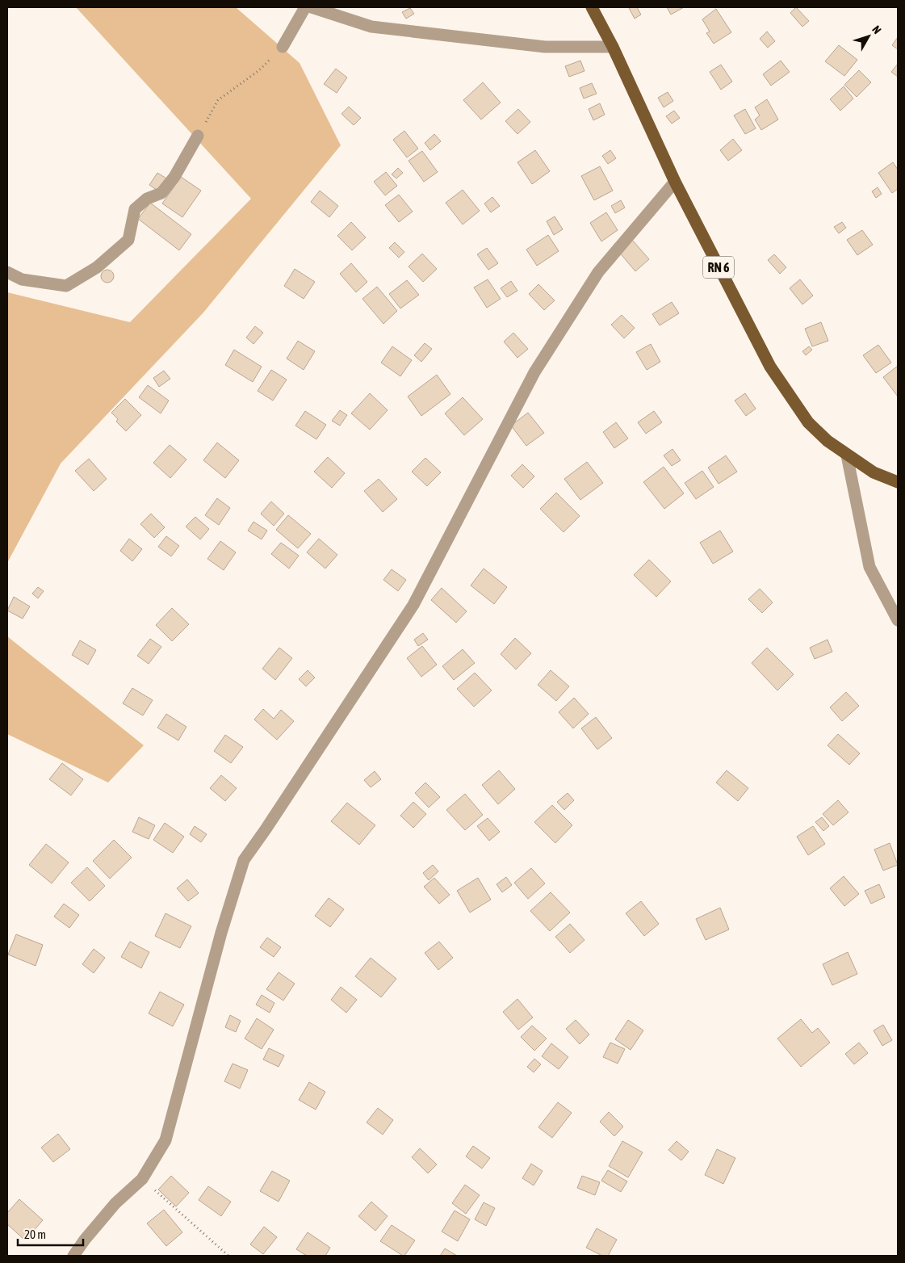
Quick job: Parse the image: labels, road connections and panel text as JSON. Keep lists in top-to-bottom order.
{
  "streets": {
    "main road": ["RN 6"]
  },
  "scale_bar": "20 m",
  "north": "top right"
}
